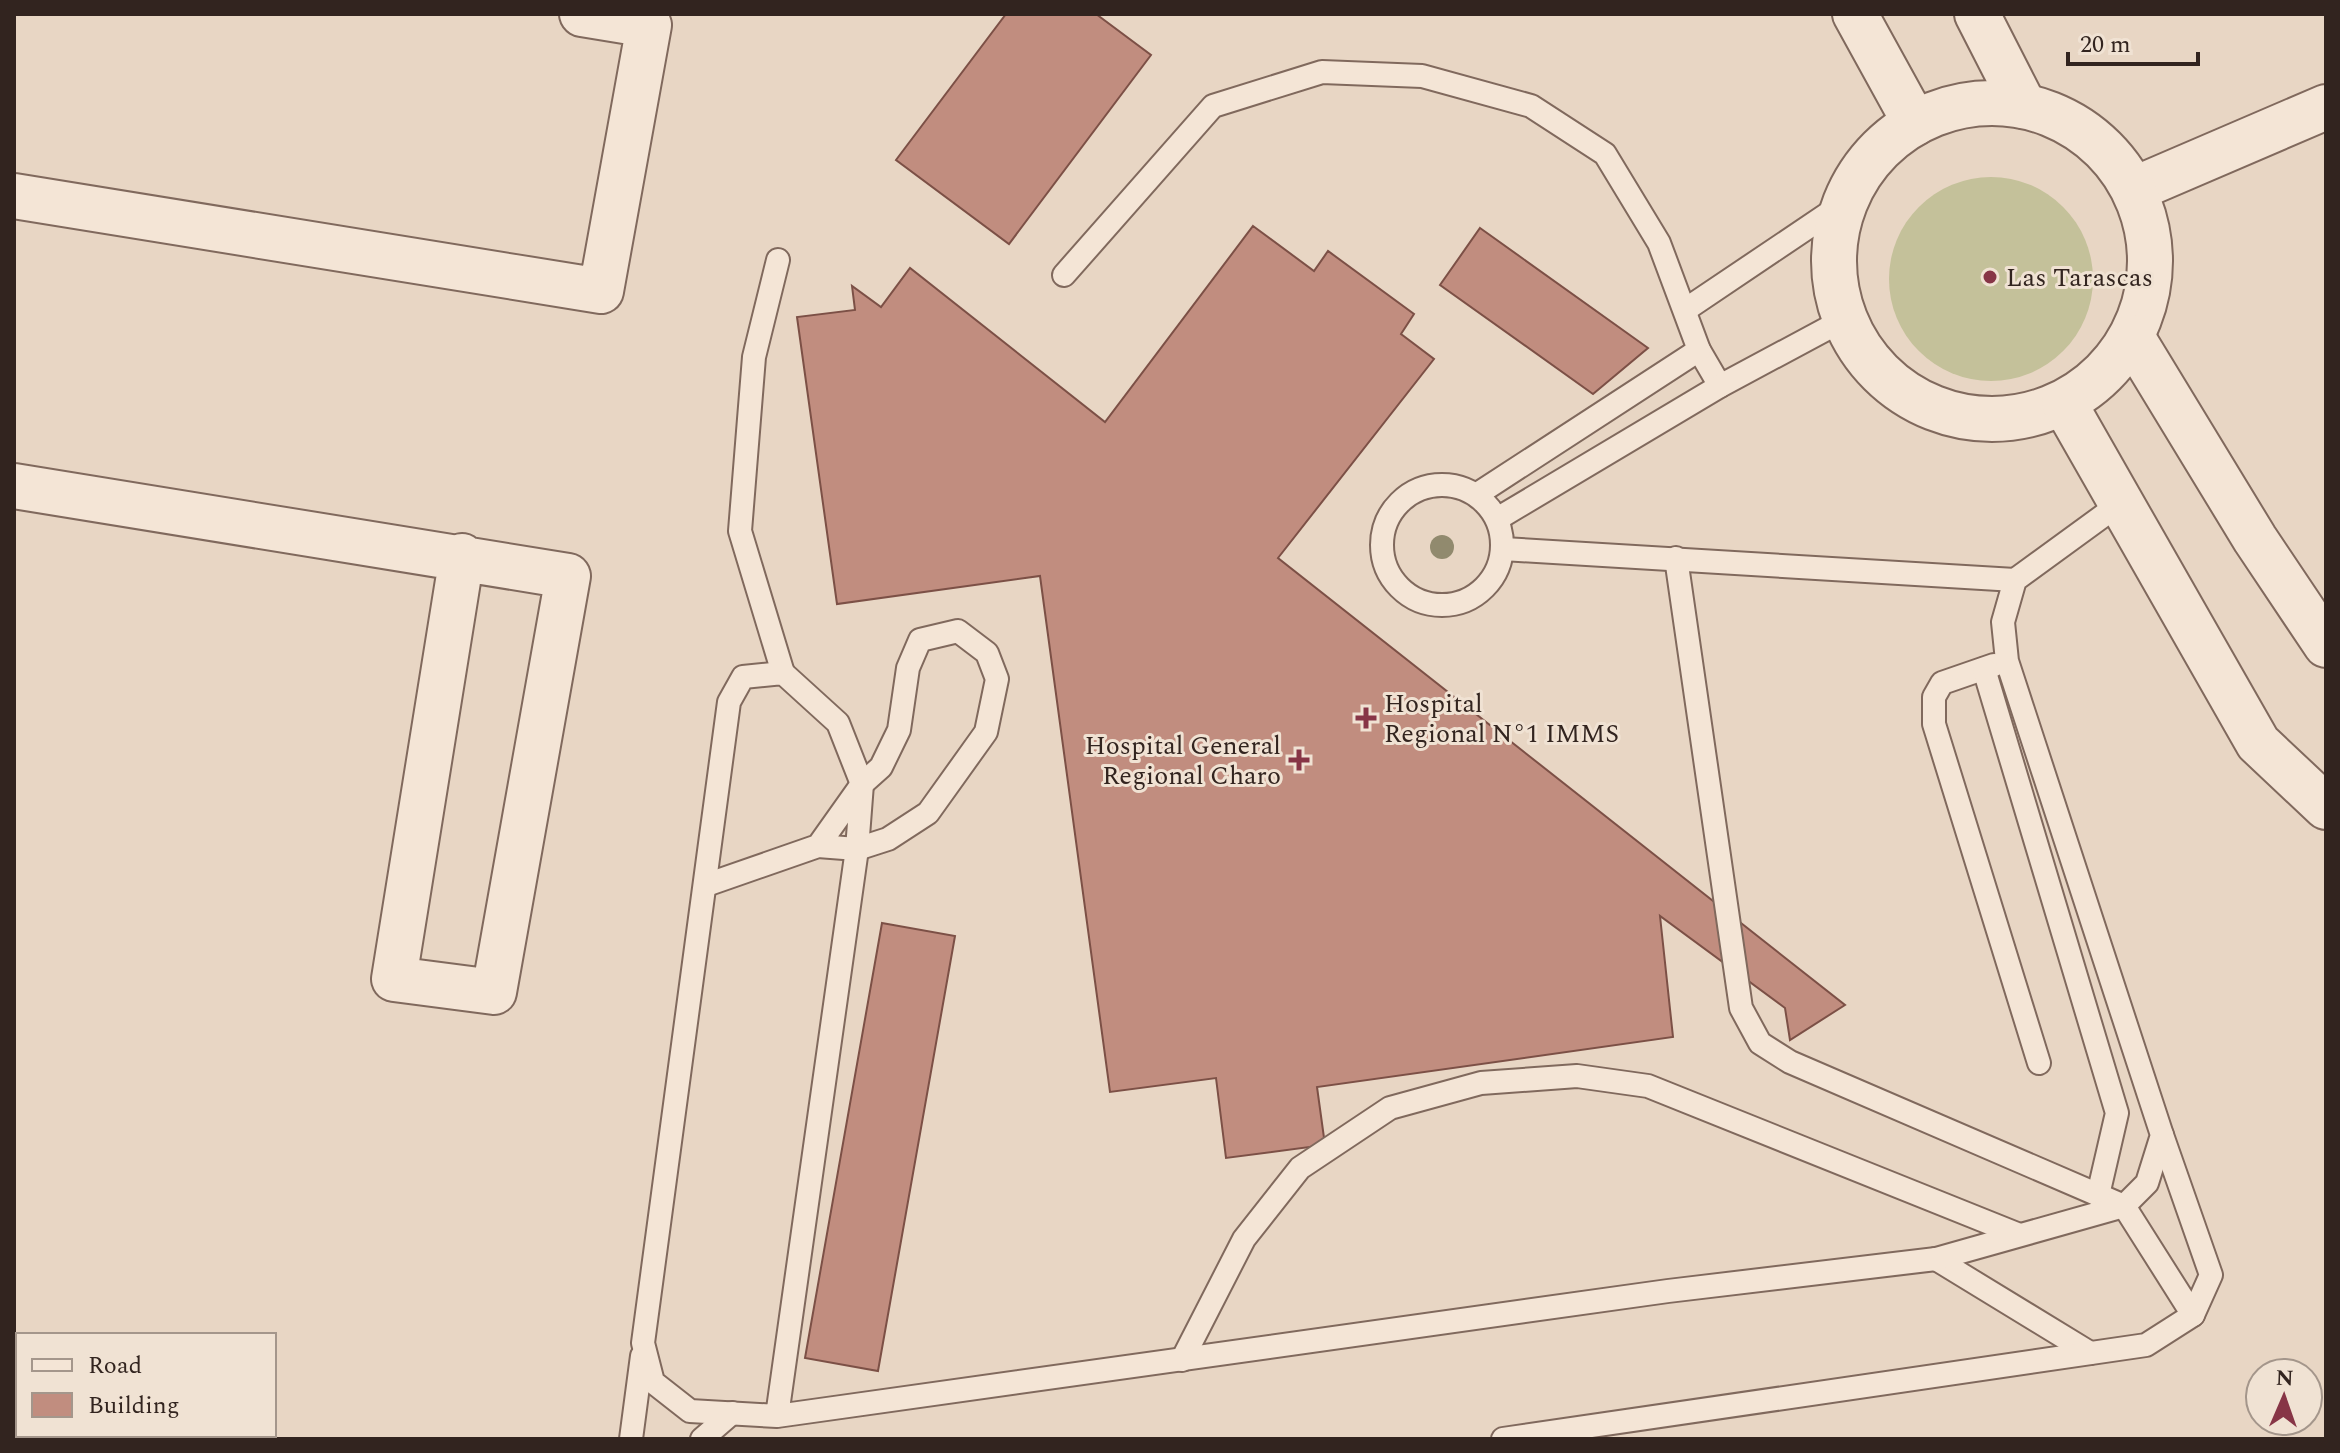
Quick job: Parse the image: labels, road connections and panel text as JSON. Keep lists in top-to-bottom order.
{
  "places": {
    "other": ["Las Tarascas"],
    "health": ["Hospital Regional N°1 IMMS", "Hospital General Regional Charo"]
  },
  "legend": ["Road", "Building"],
  "scale_bar": "20 m",
  "north": "top"
}
